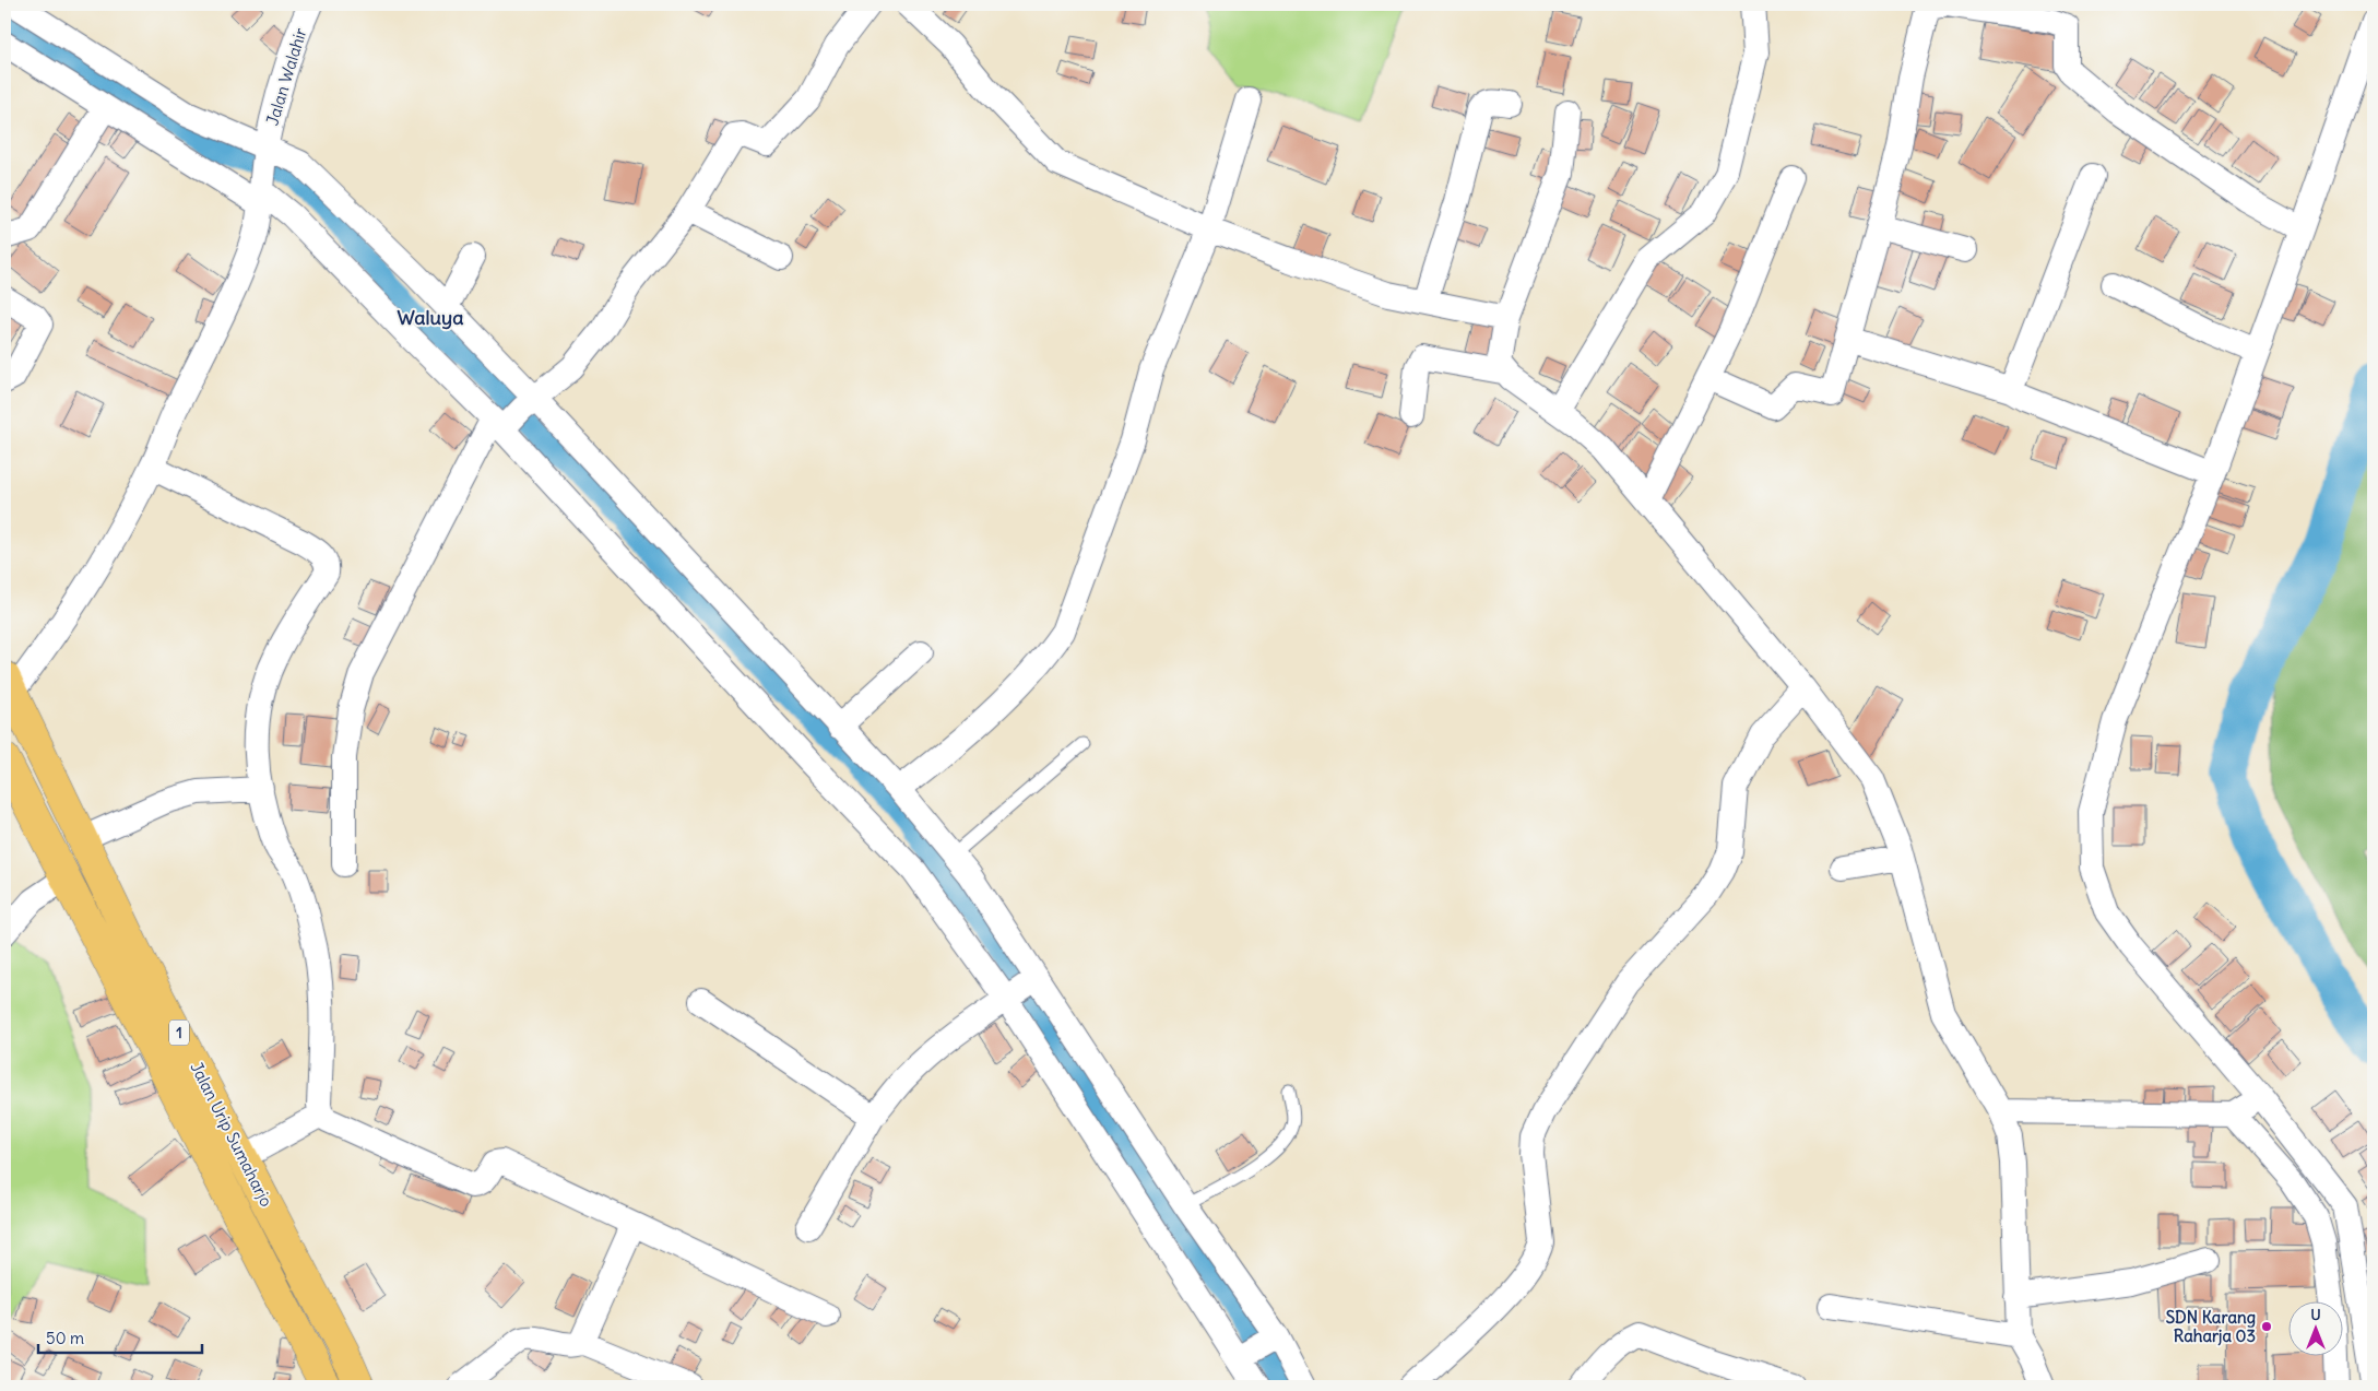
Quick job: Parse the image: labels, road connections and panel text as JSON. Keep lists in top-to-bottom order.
{
  "streets": {
    "highway": ["1", "Jalan Urip Sumaharjo"],
    "street": ["Jalan Walahir"]
  },
  "crossings": [
    ["Jalan Walahir", "Jalan Urip Sumaharjo"]
  ],
  "districts": ["Waluya"],
  "places": ["SDN Karang Raharja 03"],
  "scale_bar": "50 m",
  "north": "top"
}
